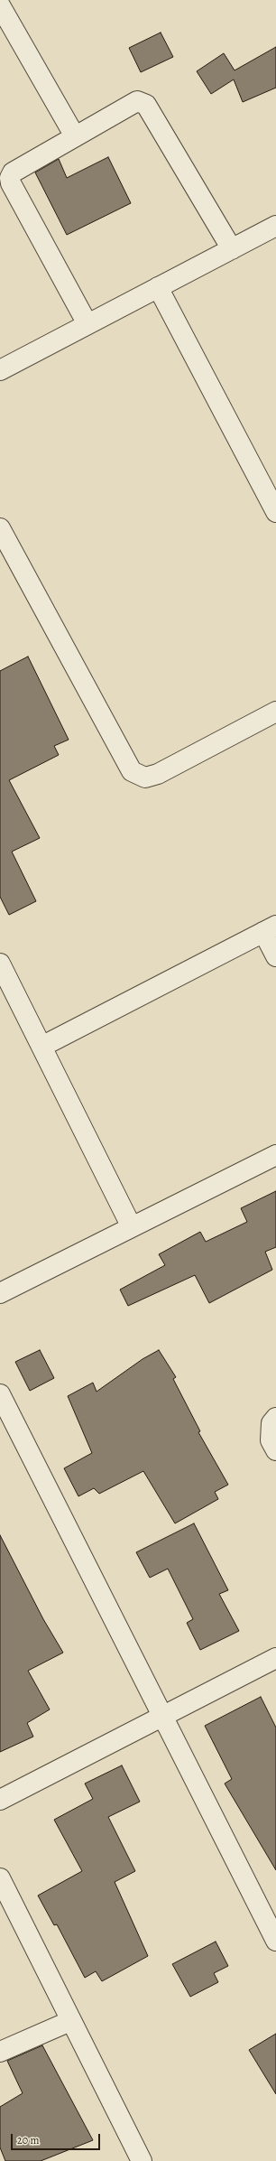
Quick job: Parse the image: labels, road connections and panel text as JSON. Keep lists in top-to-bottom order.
{
  "scale_bar": "20 m"
}
